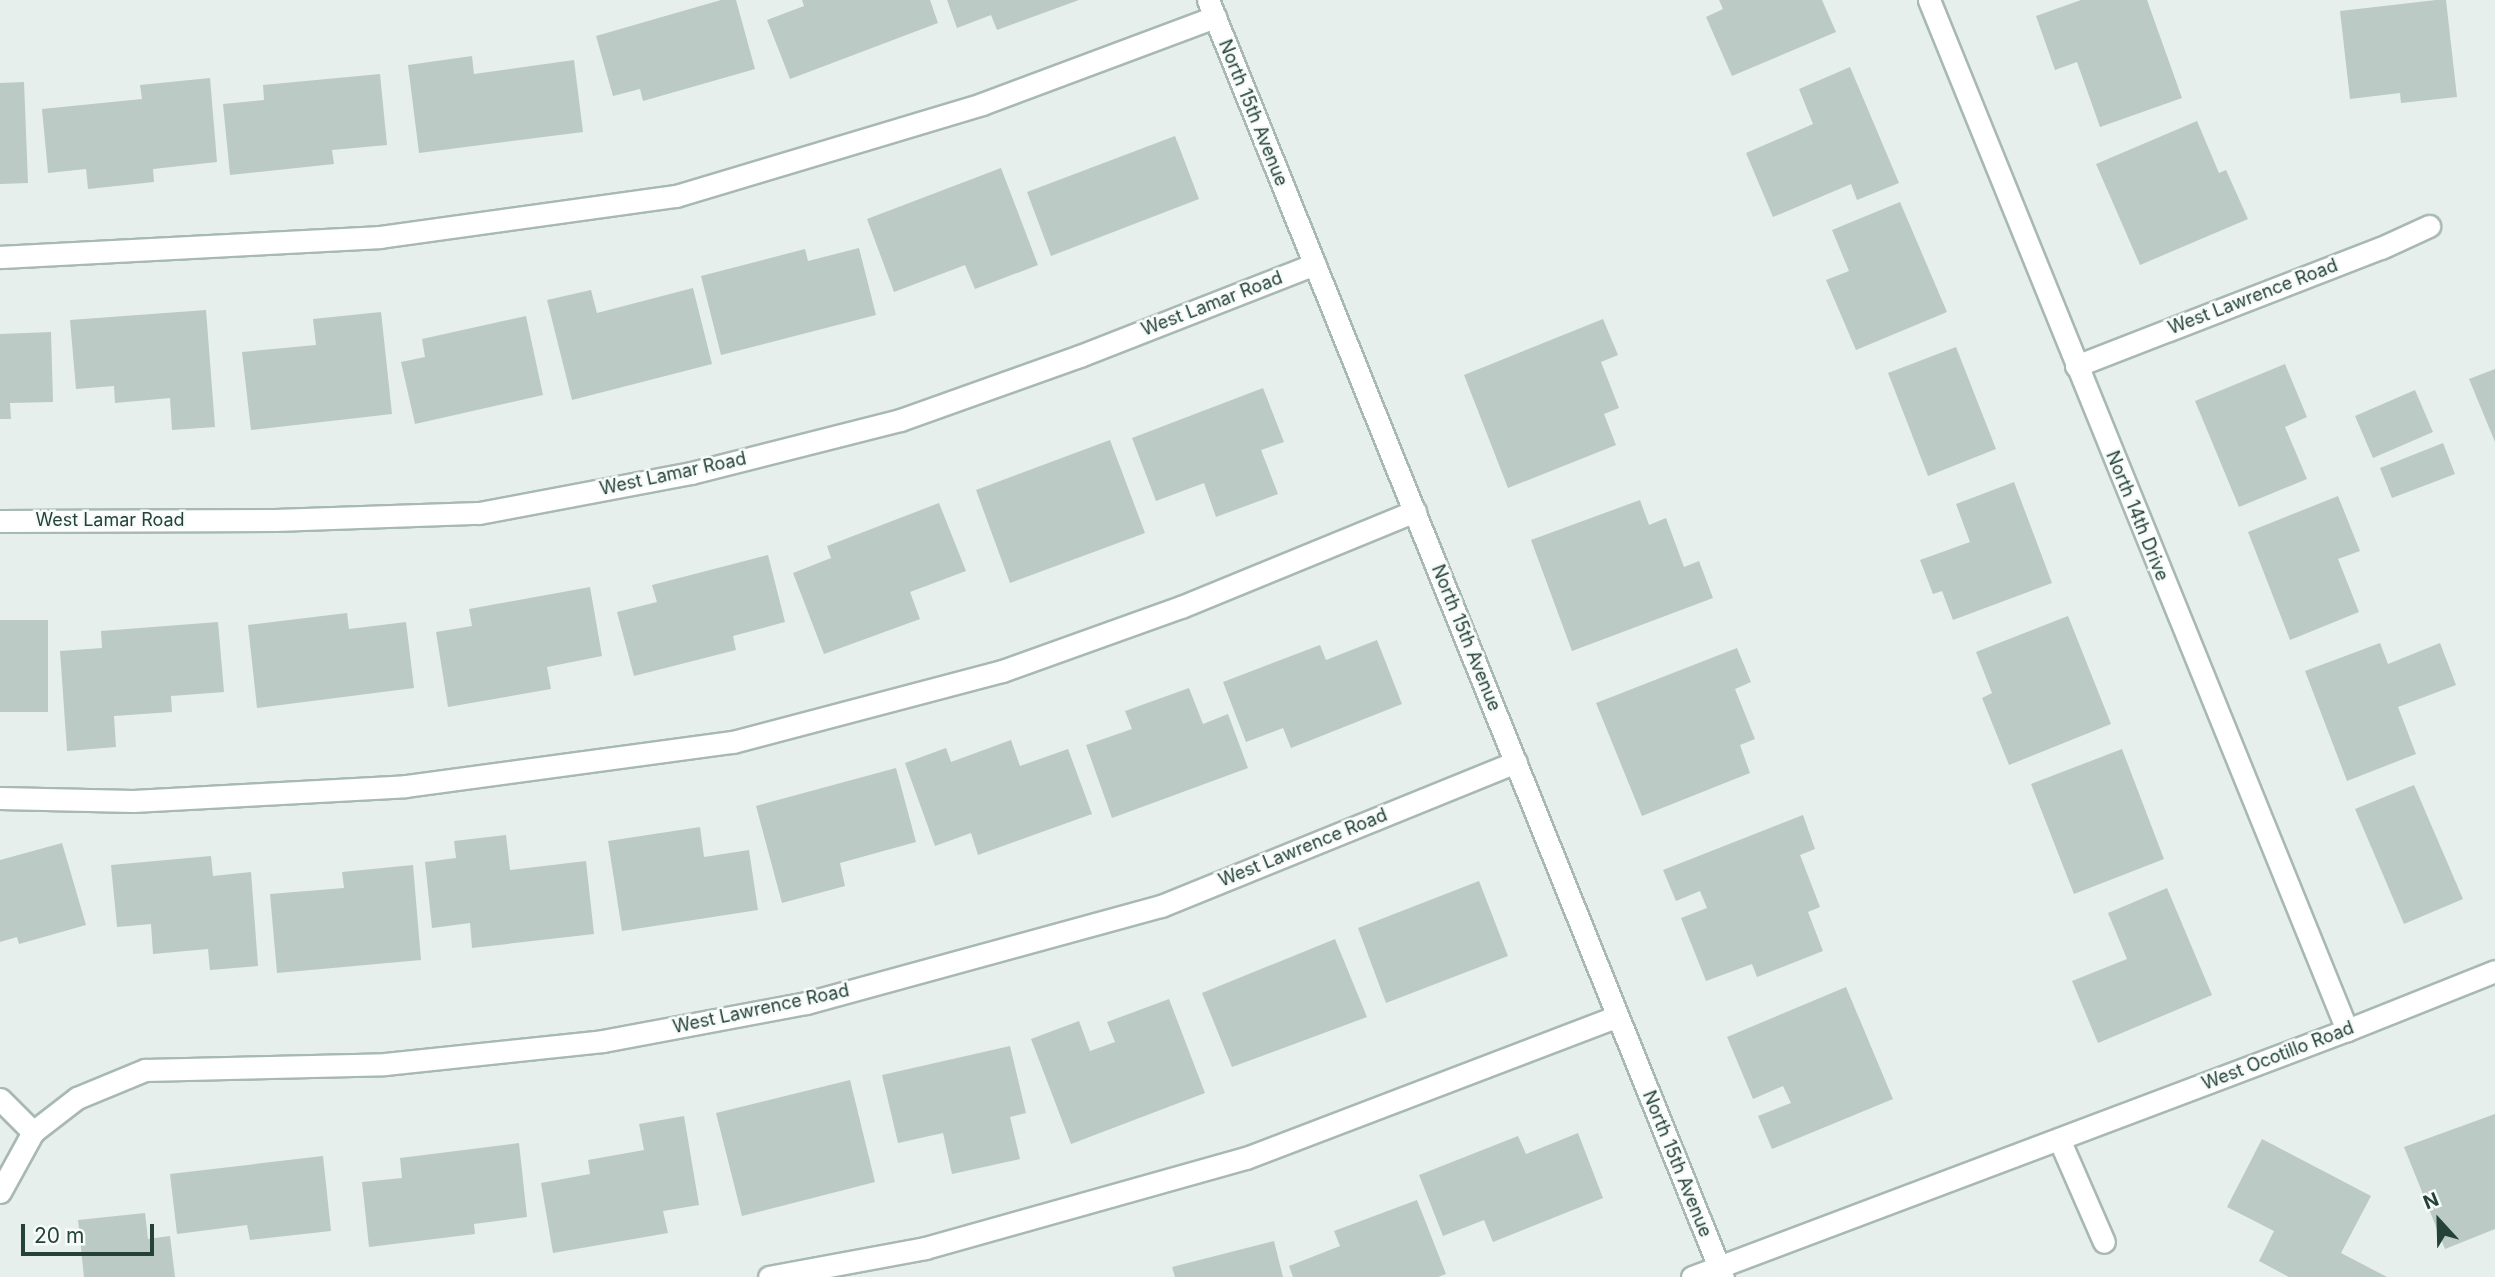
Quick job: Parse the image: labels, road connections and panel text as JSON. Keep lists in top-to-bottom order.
{
  "streets": {
    "street": [
      "North 15th Avenue",
      "West Lawrence Road",
      "West Lamar Road",
      "North 14th Drive",
      "West Ocotillo Road"
    ]
  },
  "crossings": [
    ["North 15th Avenue", "West Lawrence Road"],
    ["North 15th Avenue", "West Lamar Road"],
    ["North 15th Avenue", "West Ocotillo Road"],
    ["West Lawrence Road", "North 14th Drive"],
    ["North 14th Drive", "West Ocotillo Road"]
  ],
  "scale_bar": "20 m",
  "north": "top"
}
